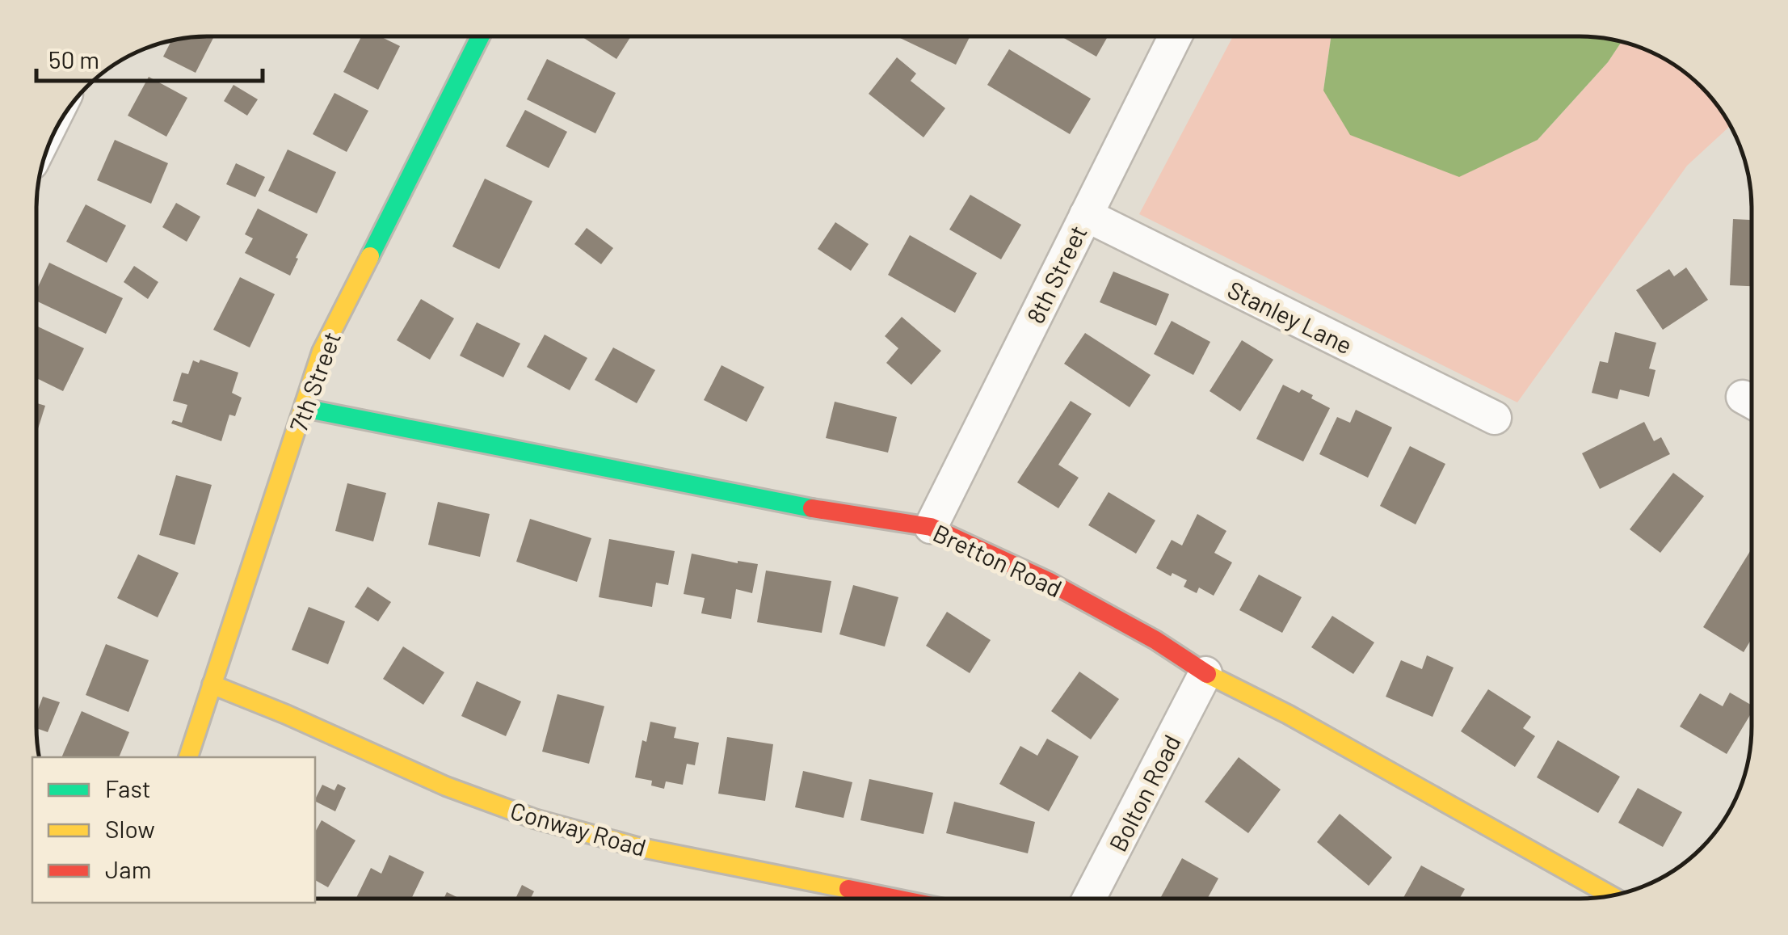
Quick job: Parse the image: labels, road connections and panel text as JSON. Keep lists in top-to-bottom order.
{
  "streets": {
    "street": [
      "8th Street",
      "Stanley Lane",
      "7th Street",
      "Bretton Road",
      "Bolton Road",
      "Conway Road"
    ]
  },
  "crossings": [
    ["8th Street", "Stanley Lane"],
    ["8th Street", "Bretton Road"],
    ["7th Street", "Bretton Road"],
    ["7th Street", "Conway Road"],
    ["Bretton Road", "Bolton Road"]
  ],
  "legend": ["Fast", "Slow", "Jam"],
  "scale_bar": "50 m"
}
